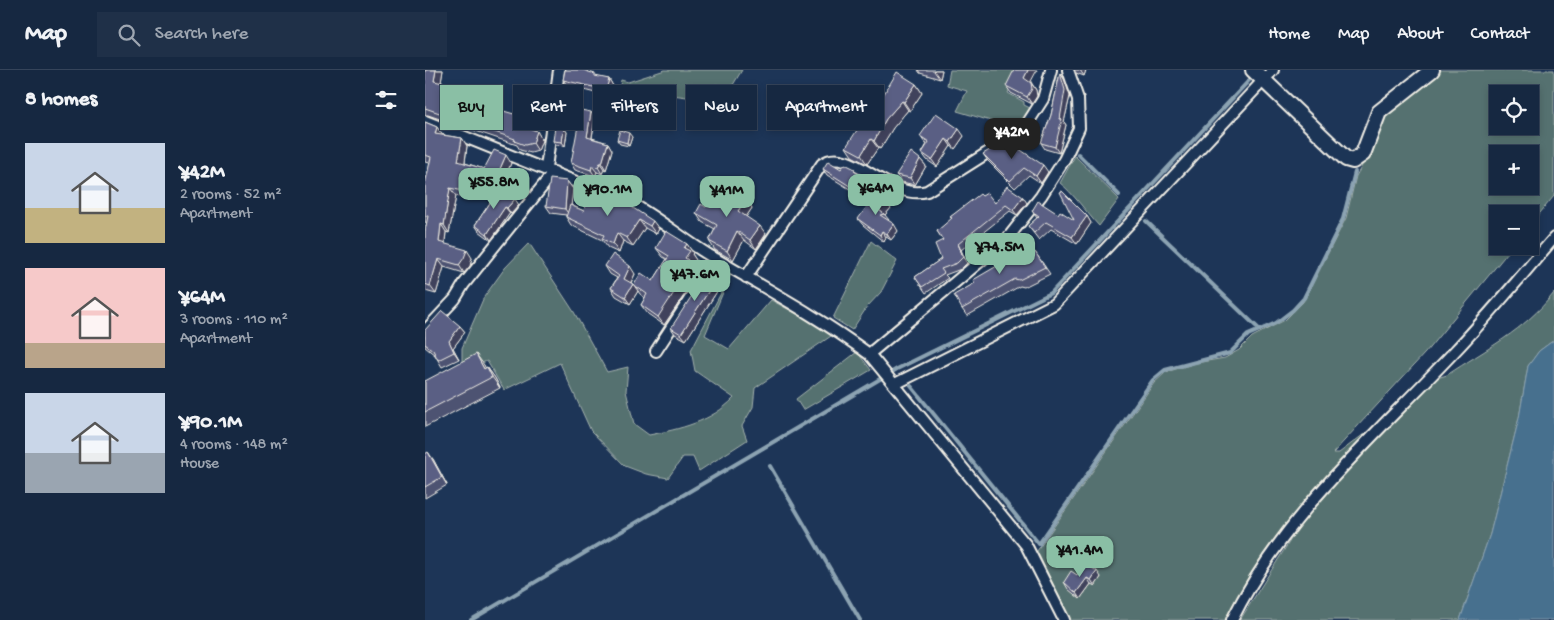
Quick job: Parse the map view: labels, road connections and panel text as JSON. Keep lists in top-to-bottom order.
{
  "page": {
    "header": "Map",
    "search": "Search here",
    "nav": [
      "Home",
      "Map",
      "About",
      "Contact"
    ],
    "heading": "8 homes",
    "map_buttons": ["+", "−"],
    "chip": [
      "Buy",
      "Rent",
      "Filters",
      "New",
      "Apartment"
    ],
    "price": [
      "¥42M",
      "¥55.8M",
      "¥64M",
      "¥90.1M",
      "¥41M",
      "¥74.5M",
      "¥47.6M",
      "¥41.4M"
    ],
    "list": [
      {
        "name": "¥42M",
        "note": "2 rooms · 52 m² · Apartment"
      },
      {
        "name": "¥64M",
        "note": "3 rooms · 110 m² · Apartment"
      },
      {
        "name": "¥90.1M",
        "note": "4 rooms · 148 m² · House"
      }
    ]
  }
}
